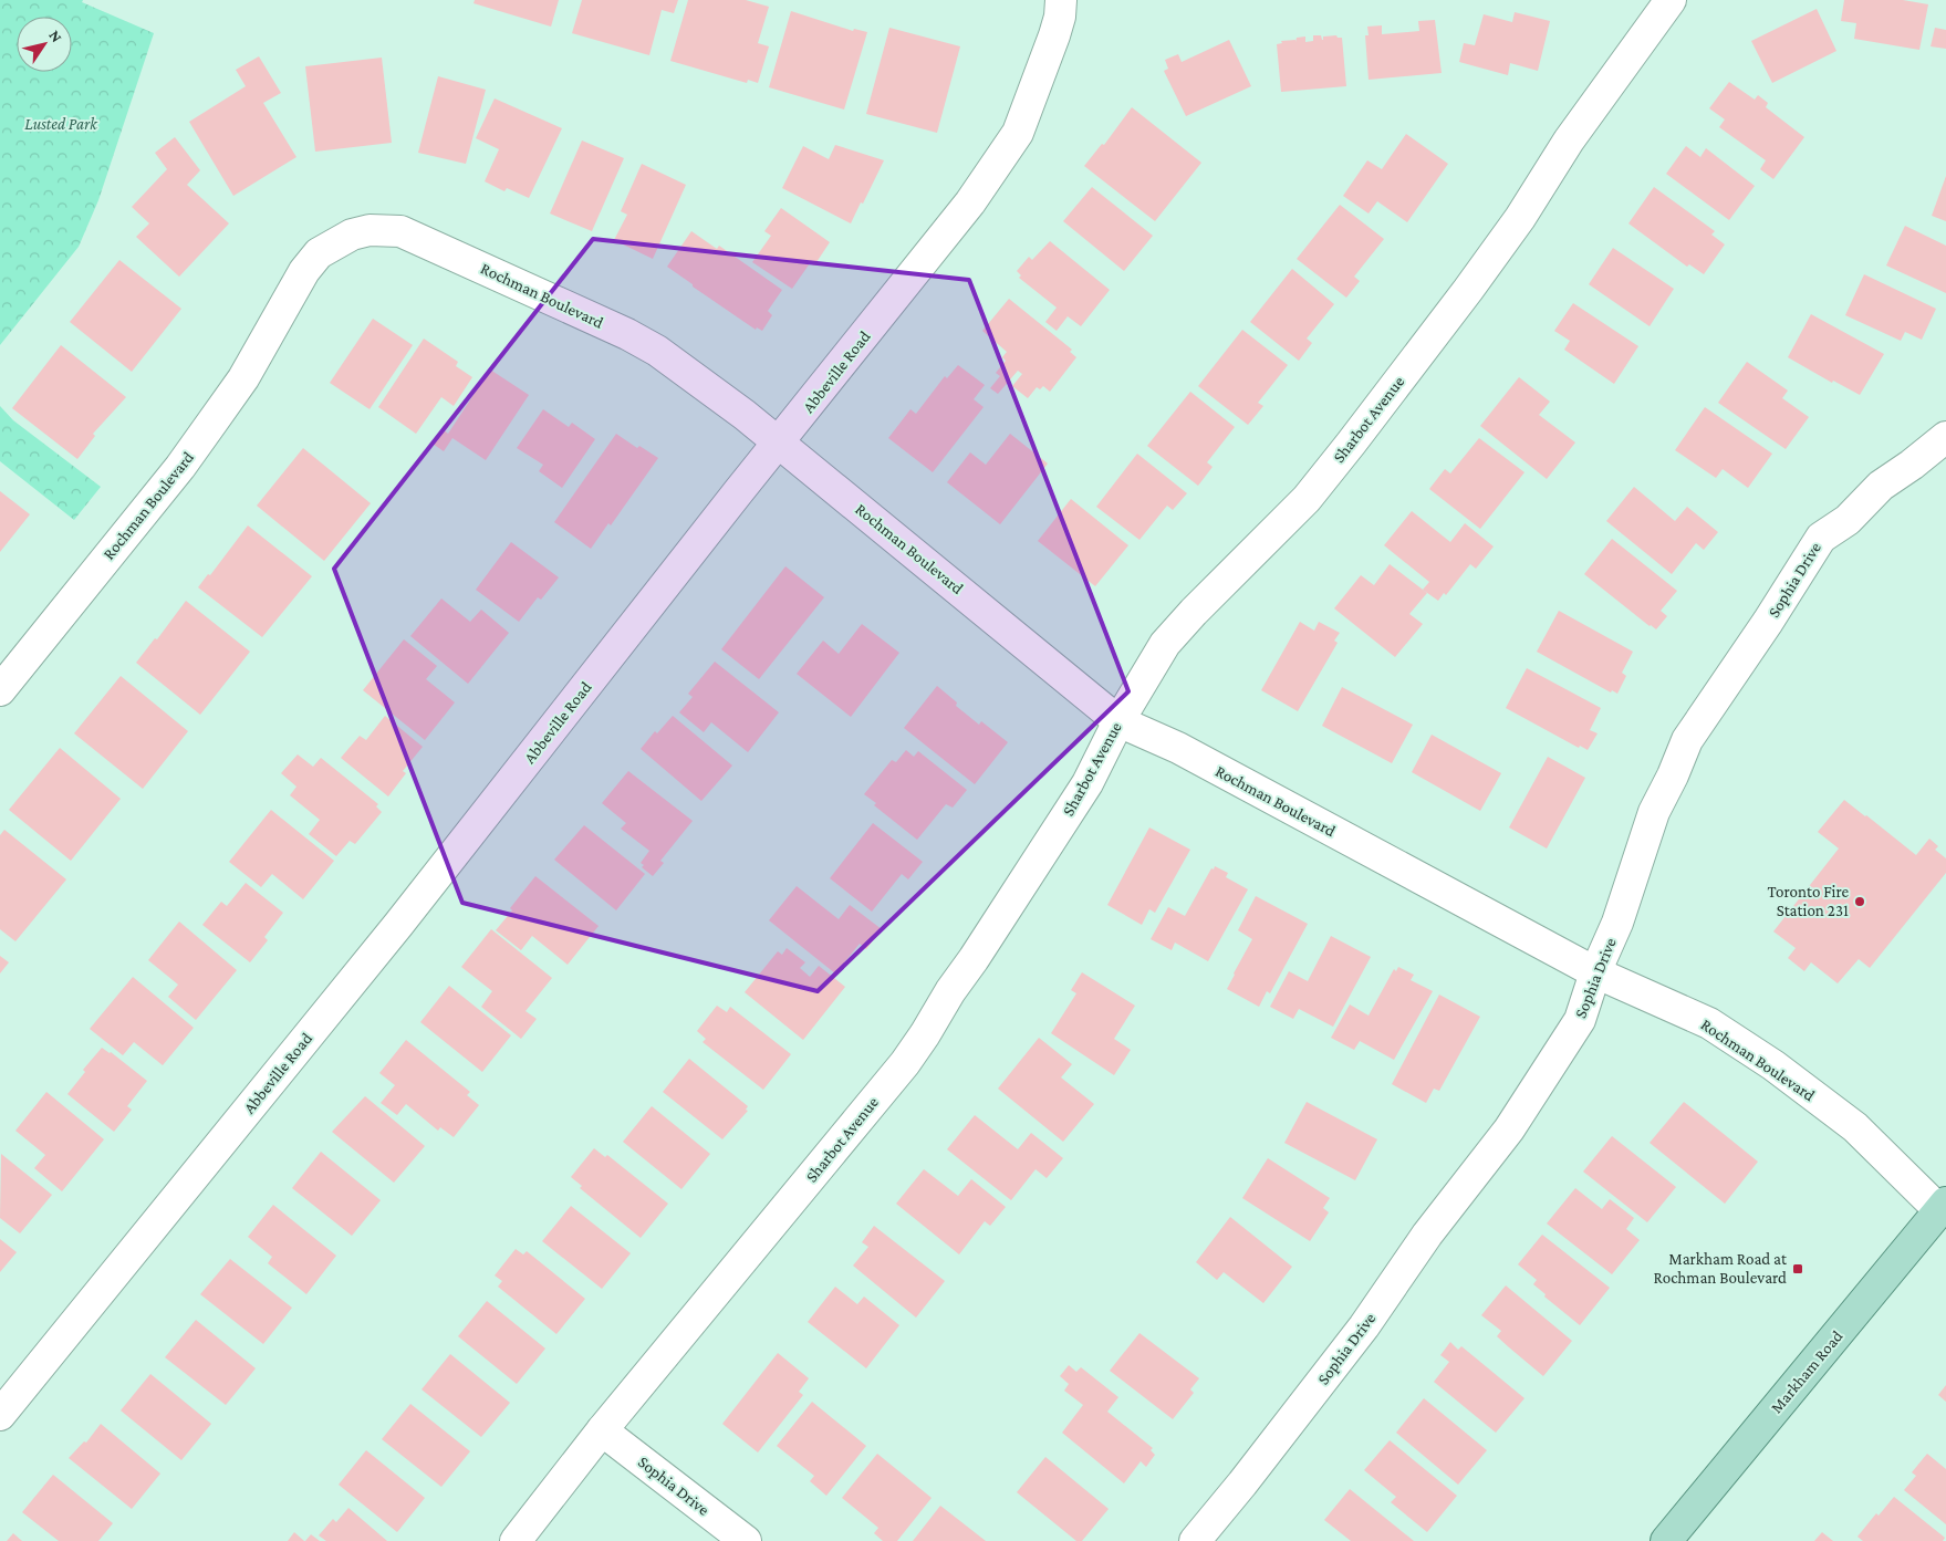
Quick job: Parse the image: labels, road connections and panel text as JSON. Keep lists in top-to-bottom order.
{
  "streets": {
    "main road": ["Markham Road"],
    "street": [
      "Rochman Boulevard",
      "Abbeville Road",
      "Sharbot Avenue",
      "Sophia Drive"
    ]
  },
  "crossings": [
    ["Rochman Boulevard", "Abbeville Road"],
    ["Rochman Boulevard", "Sharbot Avenue"],
    ["Rochman Boulevard", "Sophia Drive"],
    ["Rochman Boulevard", "Markham Road"],
    ["Sharbot Avenue", "Sophia Drive"]
  ],
  "parks": ["Lusted Park"],
  "places": {
    "other": ["Toronto Fire Station 231"],
    "transit": ["Markham Road at Rochman Boulevard"]
  },
  "north": "top right"
}
